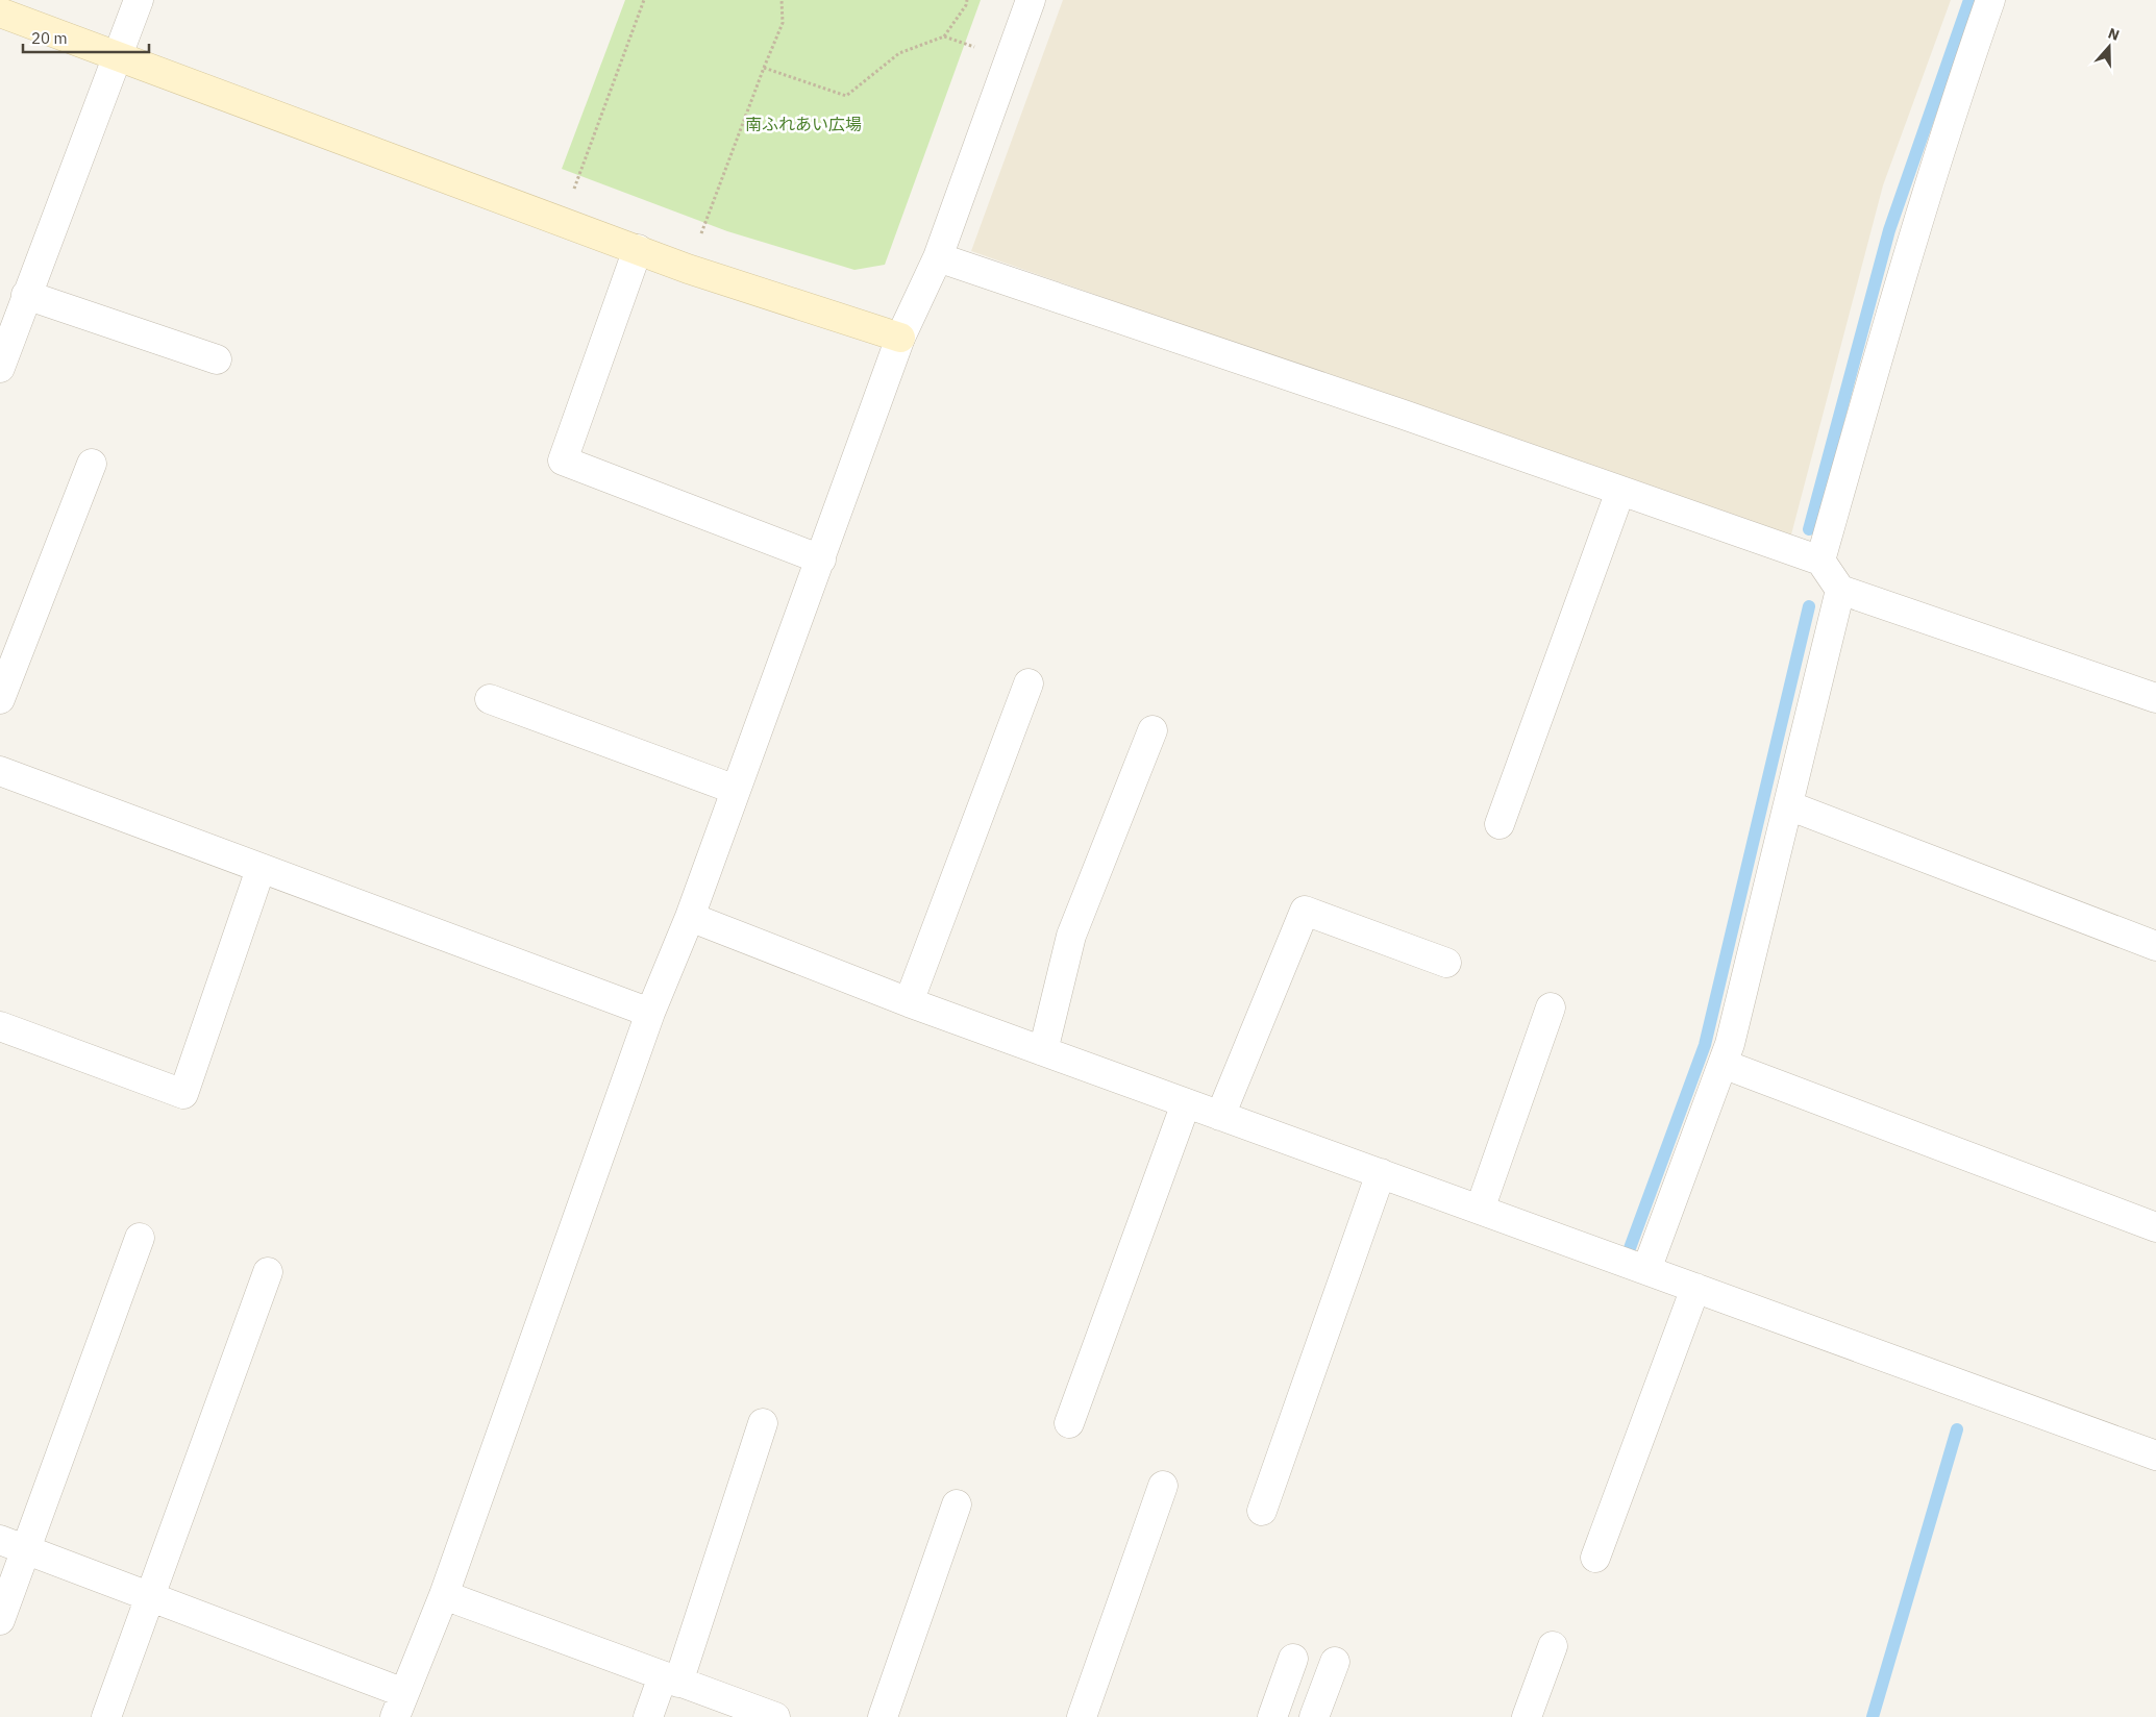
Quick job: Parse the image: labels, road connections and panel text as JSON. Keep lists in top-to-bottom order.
{
  "parks": ["南ふれあい広場"],
  "scale_bar": "20 m",
  "north": "top"
}
